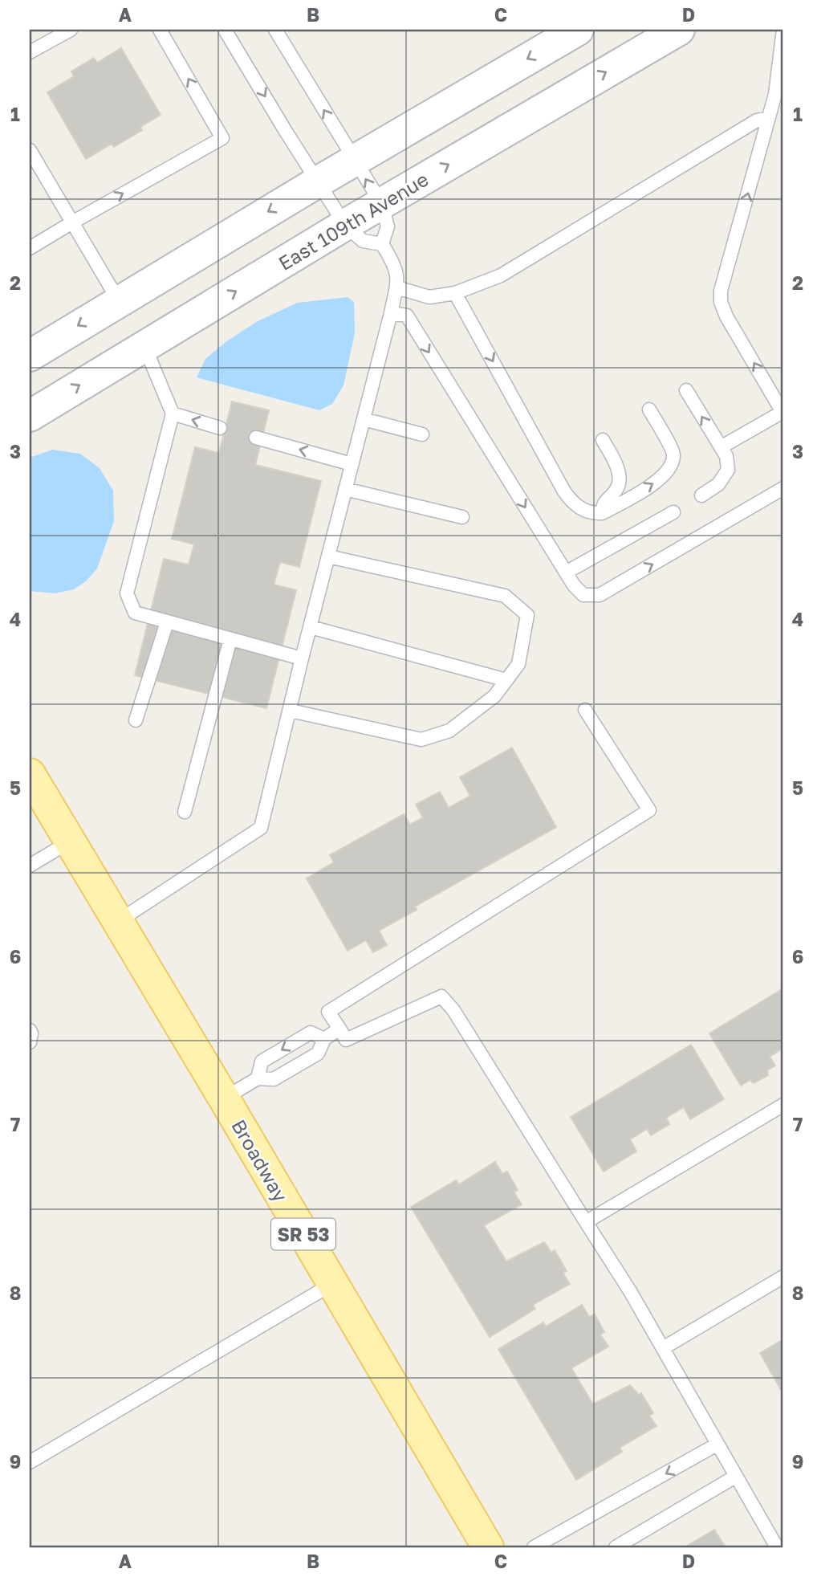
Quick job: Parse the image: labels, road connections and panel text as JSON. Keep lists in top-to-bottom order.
{
  "streets": {
    "main road": ["East 109th Avenue", "Broadway", "SR 53"]
  },
  "grid": {
    "columns": [
      "A",
      "B",
      "C",
      "D"
    ],
    "rows": [
      "1",
      "2",
      "3",
      "4",
      "5",
      "6",
      "7",
      "8",
      "9"
    ]
  }
}
